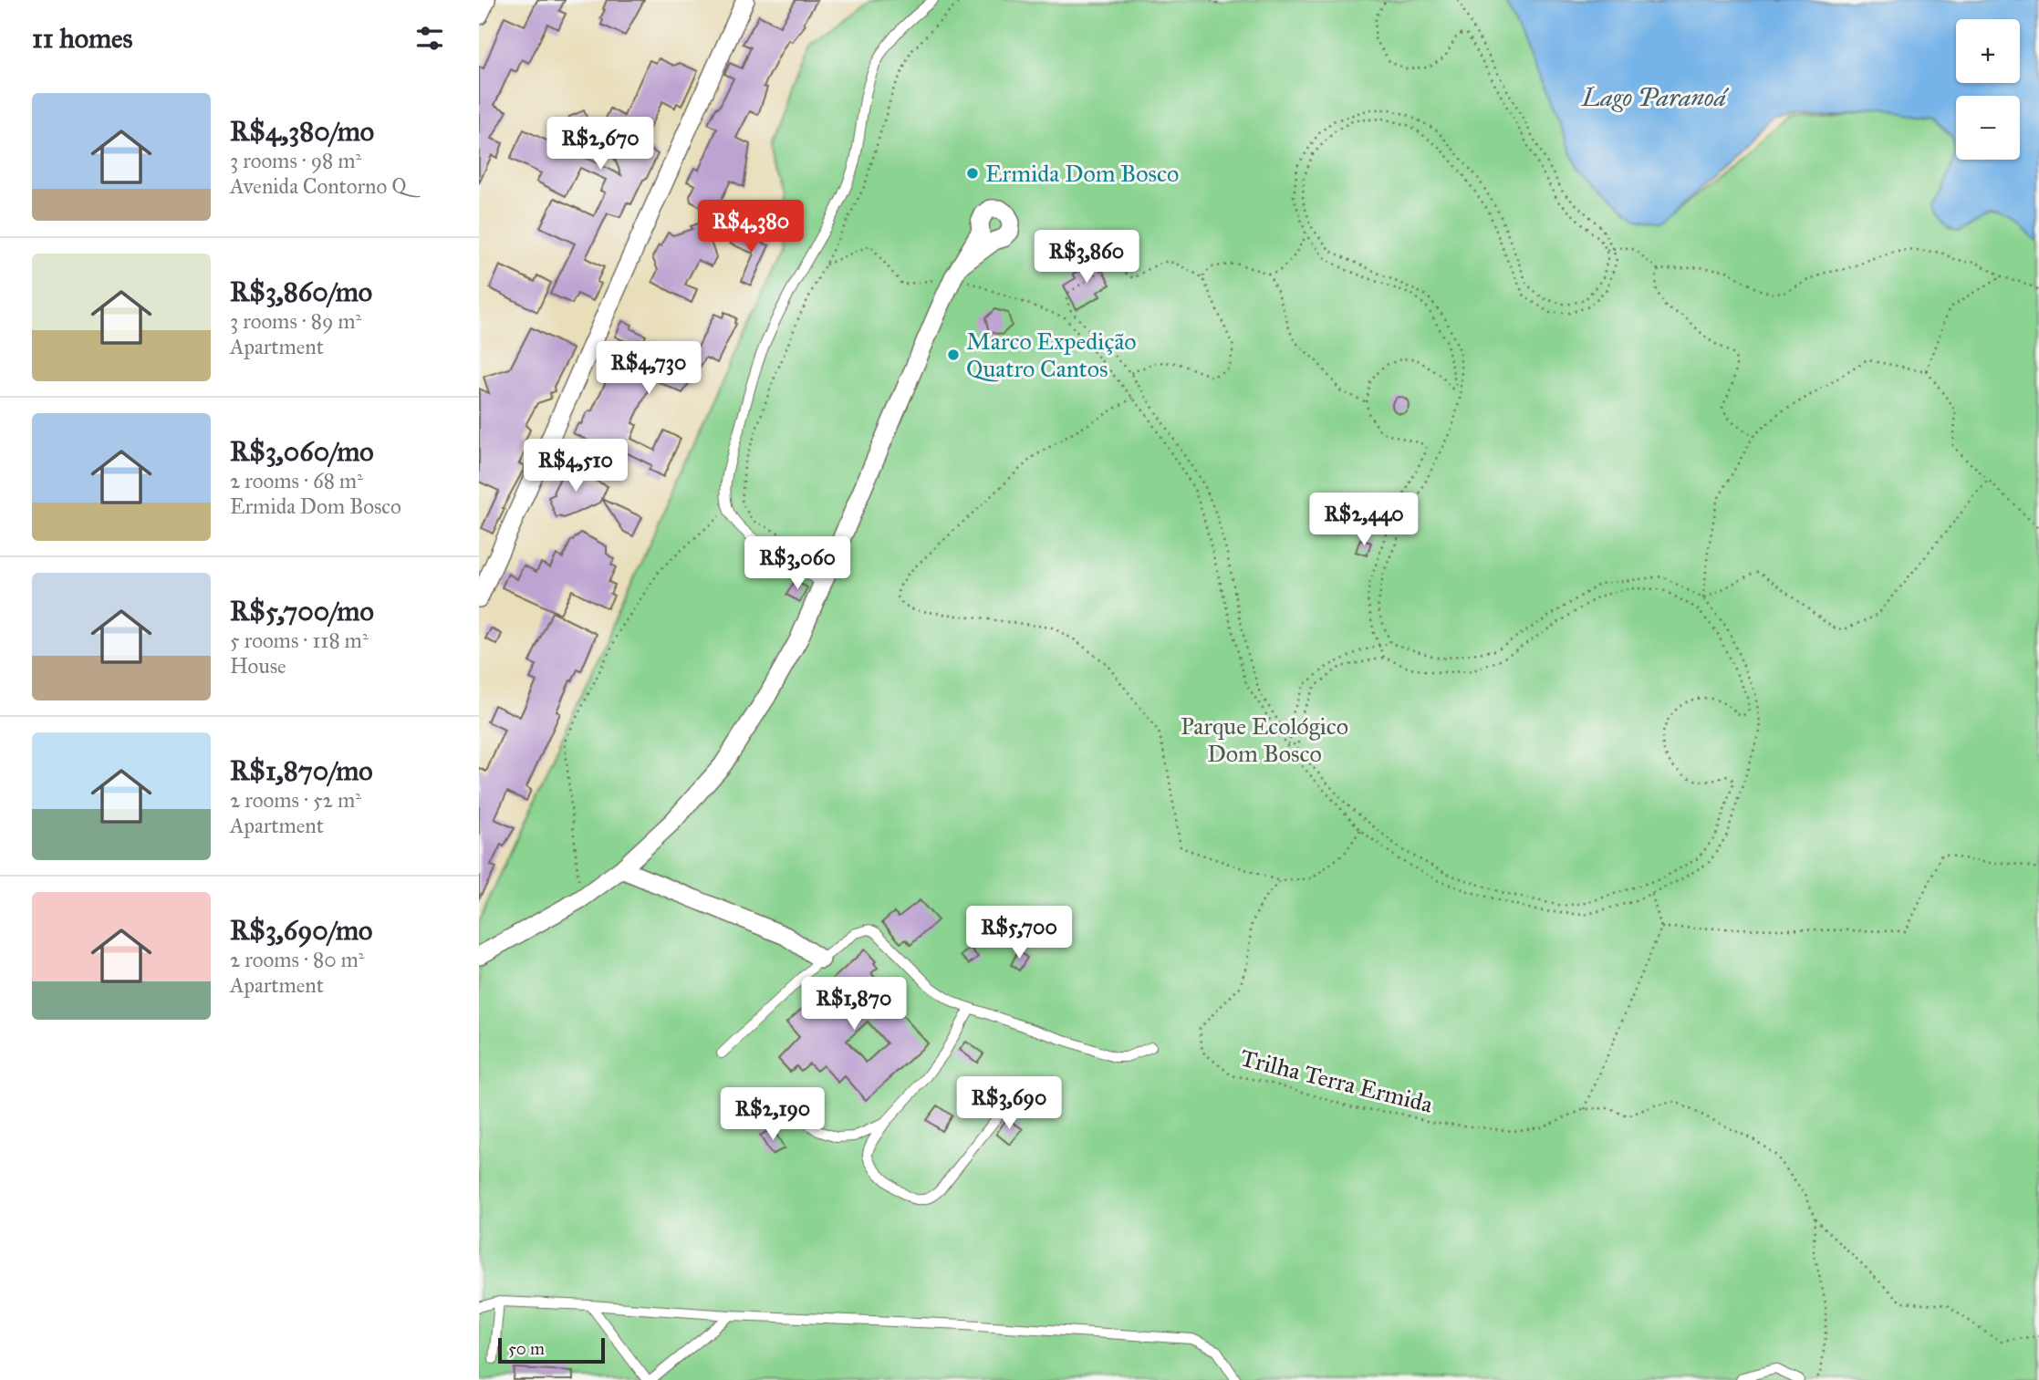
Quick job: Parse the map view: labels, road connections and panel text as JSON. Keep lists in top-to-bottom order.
{
  "streets": {
    "path": ["Trilha Terra Ermida"]
  },
  "water": ["Lago Paranoá"],
  "parks": ["Parque Ecológico Dom Bosco"],
  "places": ["Ermida Dom Bosco", "Marco Expedição Quatro Cantos"],
  "scale_bar": "50 m",
  "page": {
    "heading": "11 homes",
    "map_buttons": ["+", "−"],
    "list": [
      {
        "name": "R$4,380/mo",
        "note": "3 rooms · 98 m² · Avenida Contorno Q"
      },
      {
        "name": "R$3,860/mo",
        "note": "3 rooms · 89 m² · Apartment"
      },
      {
        "name": "R$3,060/mo",
        "note": "2 rooms · 68 m² · Ermida Dom Bosco"
      },
      {
        "name": "R$5,700/mo",
        "note": "5 rooms · 118 m² · House"
      },
      {
        "name": "R$1,870/mo",
        "note": "2 rooms · 52 m² · Apartment"
      },
      {
        "name": "R$3,690/mo",
        "note": "2 rooms · 80 m² · Apartment"
      }
    ],
    "price": [
      "R$2,670",
      "R$4,380",
      "R$3,860",
      "R$4,730",
      "R$4,510",
      "R$2,440",
      "R$3,060",
      "R$5,700",
      "R$1,870",
      "R$3,690",
      "R$2,190"
    ],
    "scale": "50 m"
  }
}
